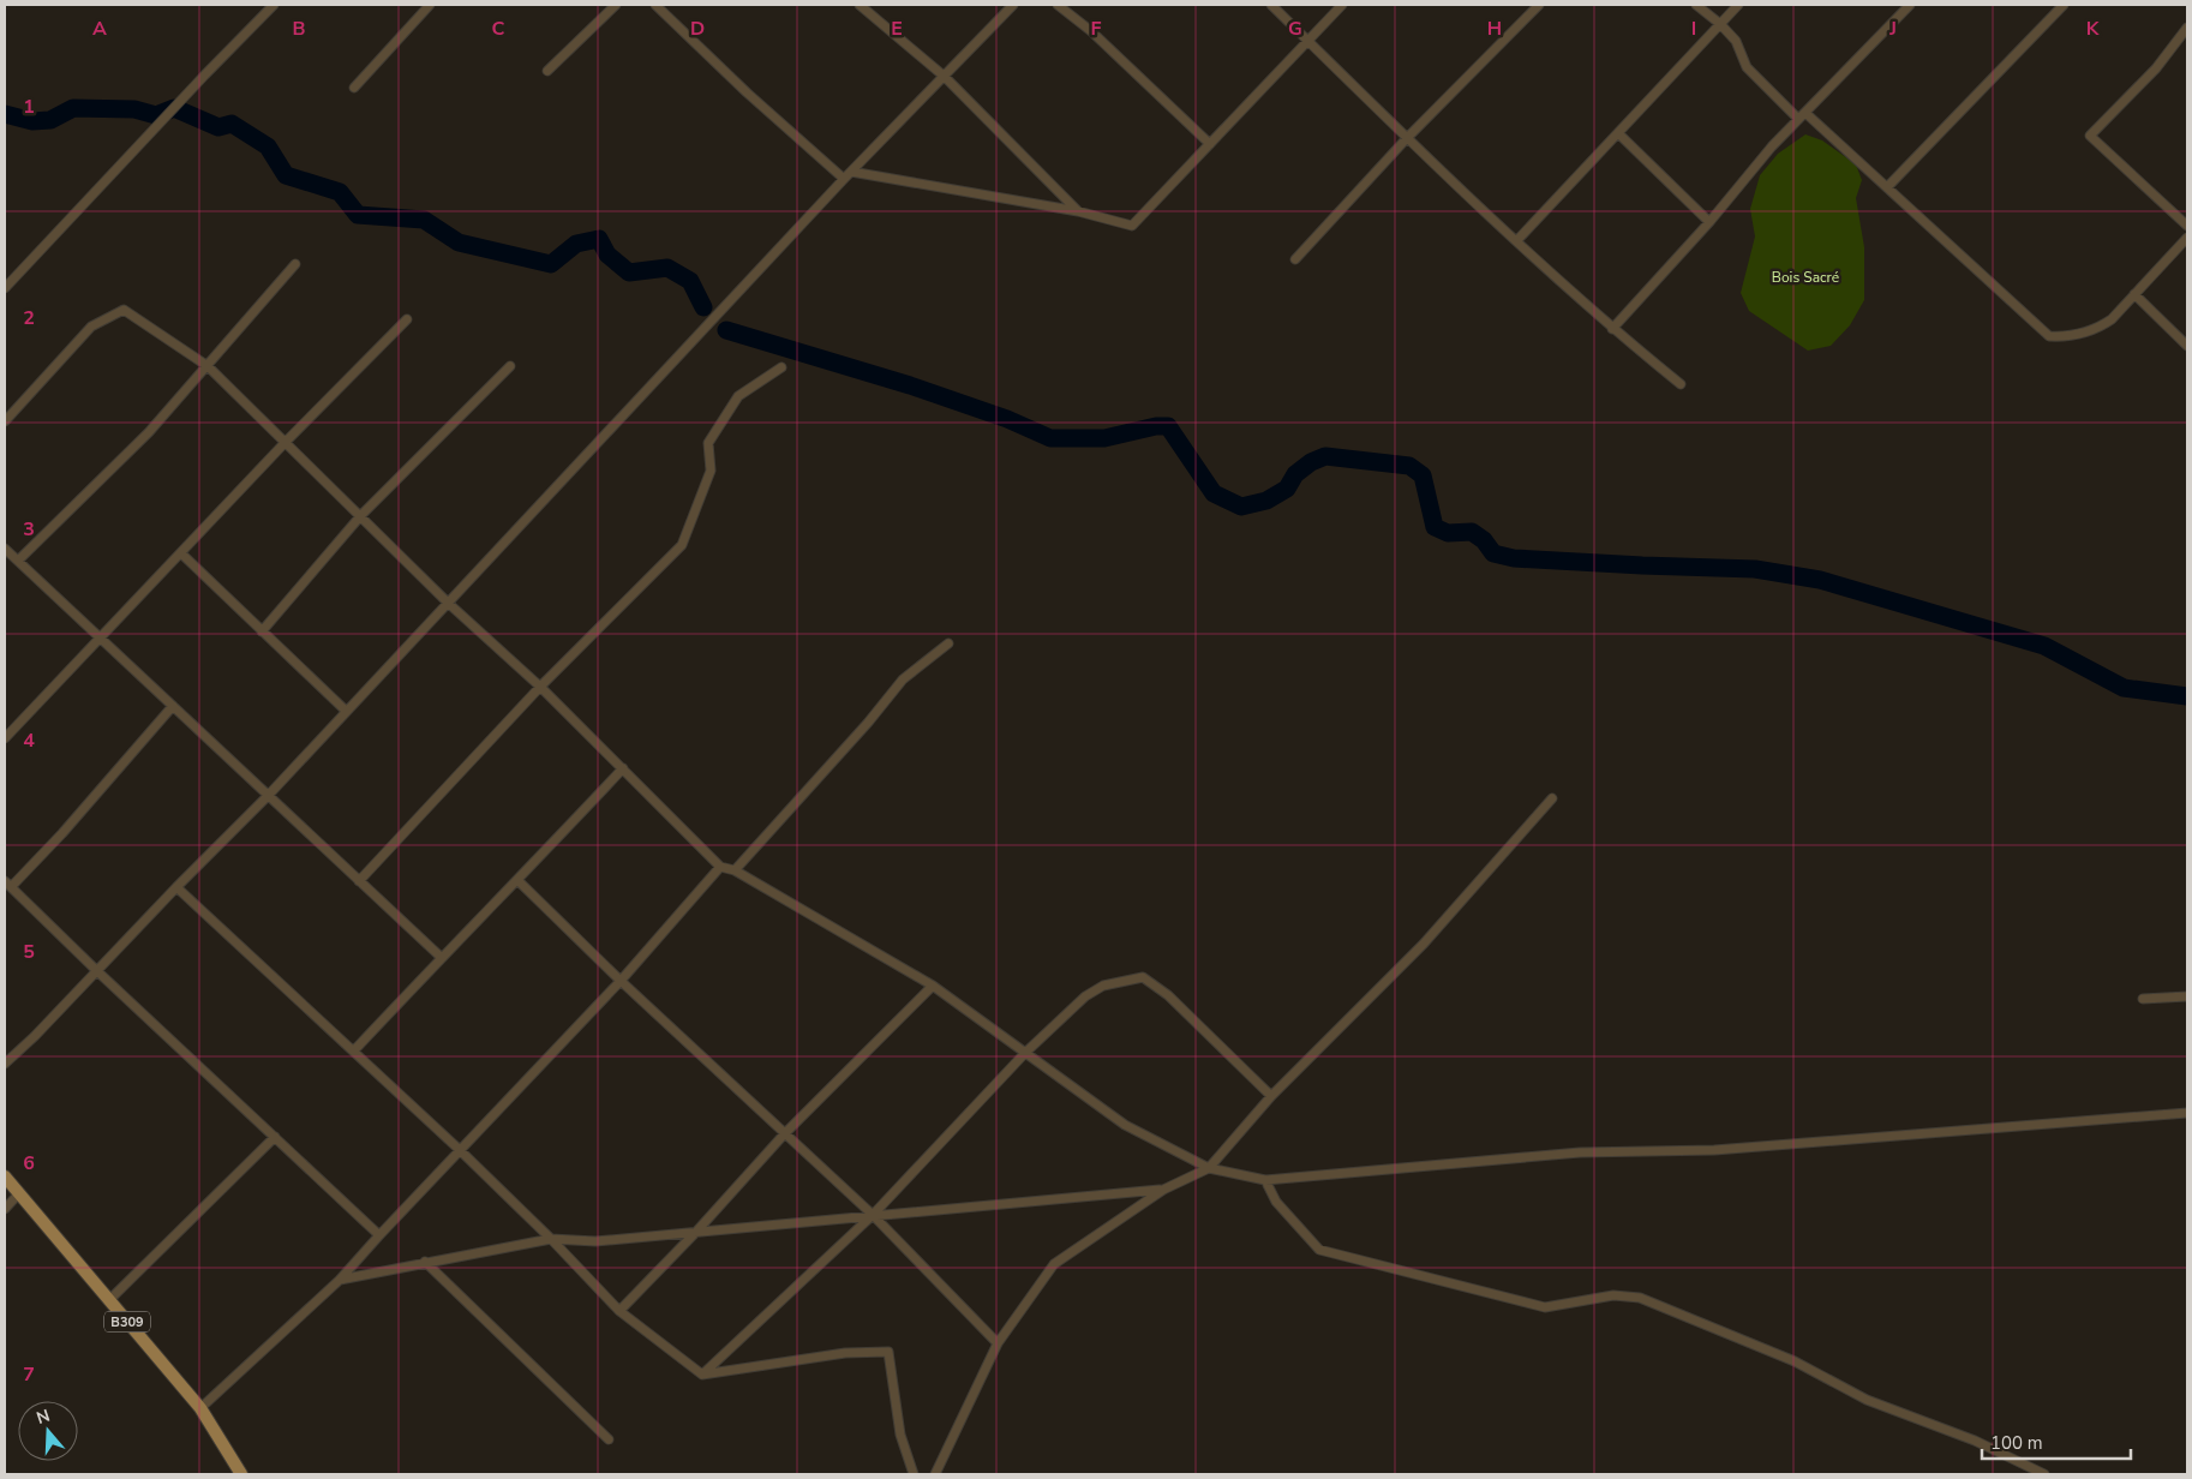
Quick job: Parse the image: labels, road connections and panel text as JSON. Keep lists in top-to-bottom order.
{
  "streets": {
    "main road": ["B309"]
  },
  "parks": ["Bois Sacré"],
  "scale_bar": "100 m",
  "north": "top",
  "grid": {
    "columns": [
      "A",
      "B",
      "C",
      "D",
      "E",
      "F",
      "G",
      "H",
      "I",
      "J",
      "K"
    ],
    "rows": [
      "1",
      "2",
      "3",
      "4",
      "5",
      "6",
      "7"
    ]
  }
}
